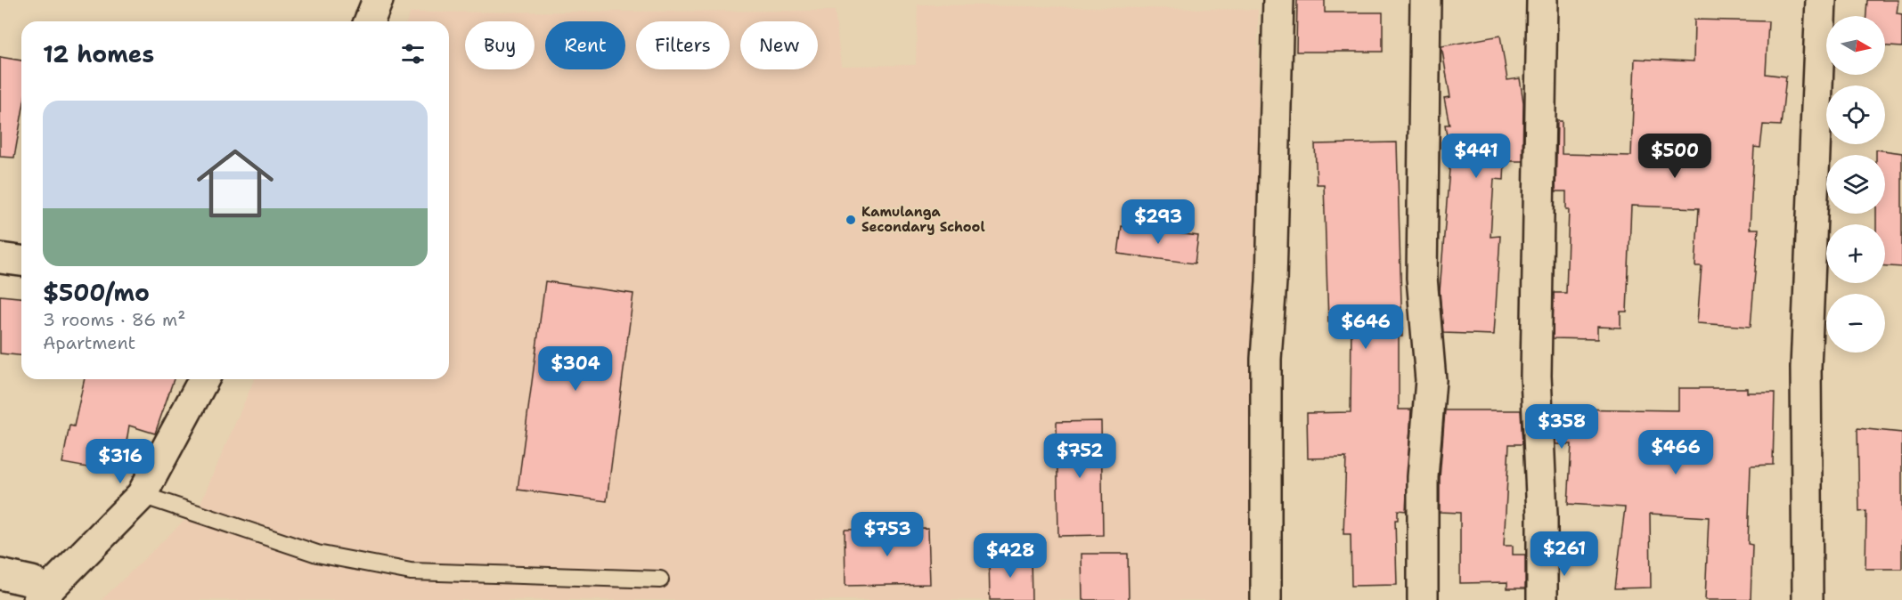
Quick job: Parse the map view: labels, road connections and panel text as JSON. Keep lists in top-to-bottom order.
{
  "places": ["Kamulanga Secondary School"],
  "north": "right",
  "page": {
    "map_buttons": ["+", "−"],
    "chip": [
      "Buy",
      "Rent",
      "Filters",
      "New"
    ],
    "heading": "12 homes",
    "list": [
      {
        "name": "$500/mo",
        "note": "3 rooms · 86 m² · Apartment"
      }
    ],
    "price": [
      "$441",
      "$500",
      "$293",
      "$646",
      "$304",
      "$358",
      "$466",
      "$752",
      "$316",
      "$753",
      "$261",
      "$428"
    ]
  }
}
